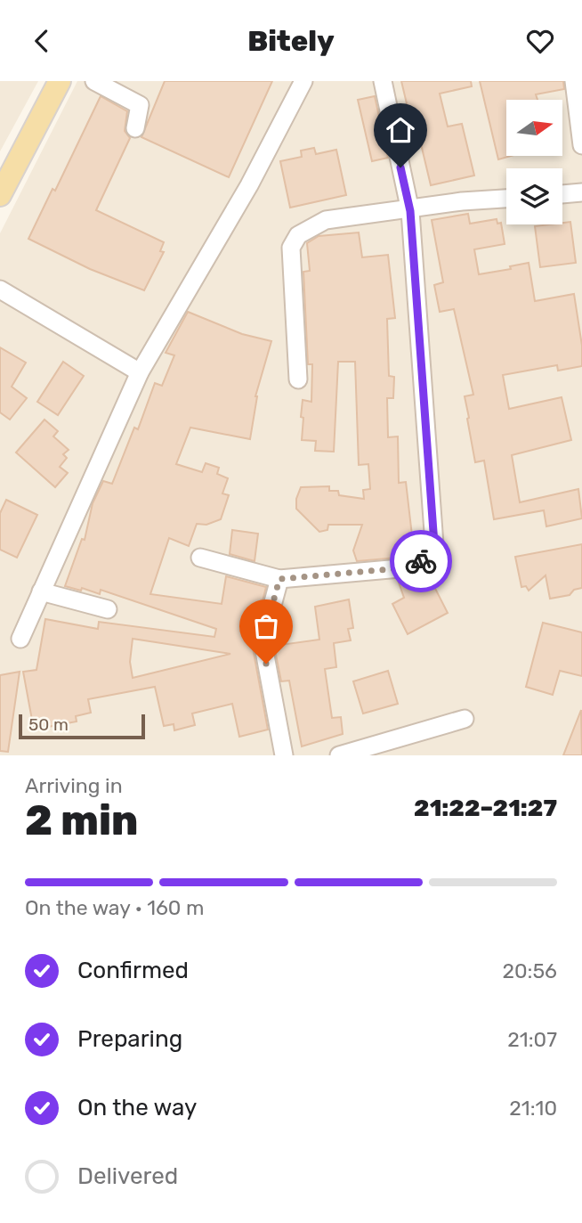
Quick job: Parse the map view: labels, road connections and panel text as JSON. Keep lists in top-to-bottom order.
{
  "scale_bar": "50 m",
  "north": "right",
  "page": {
    "header": "Bitely",
    "scale": "50 m",
    "heading": ["2 min", "Arriving in", "21:22–21:27"],
    "bar": "On the way · 160 m",
    "list": [
      ["Confirmed", "20:56"],
      ["Preparing", "21:07"],
      ["On the way", "21:10"],
      "Delivered"
    ]
  }
}
